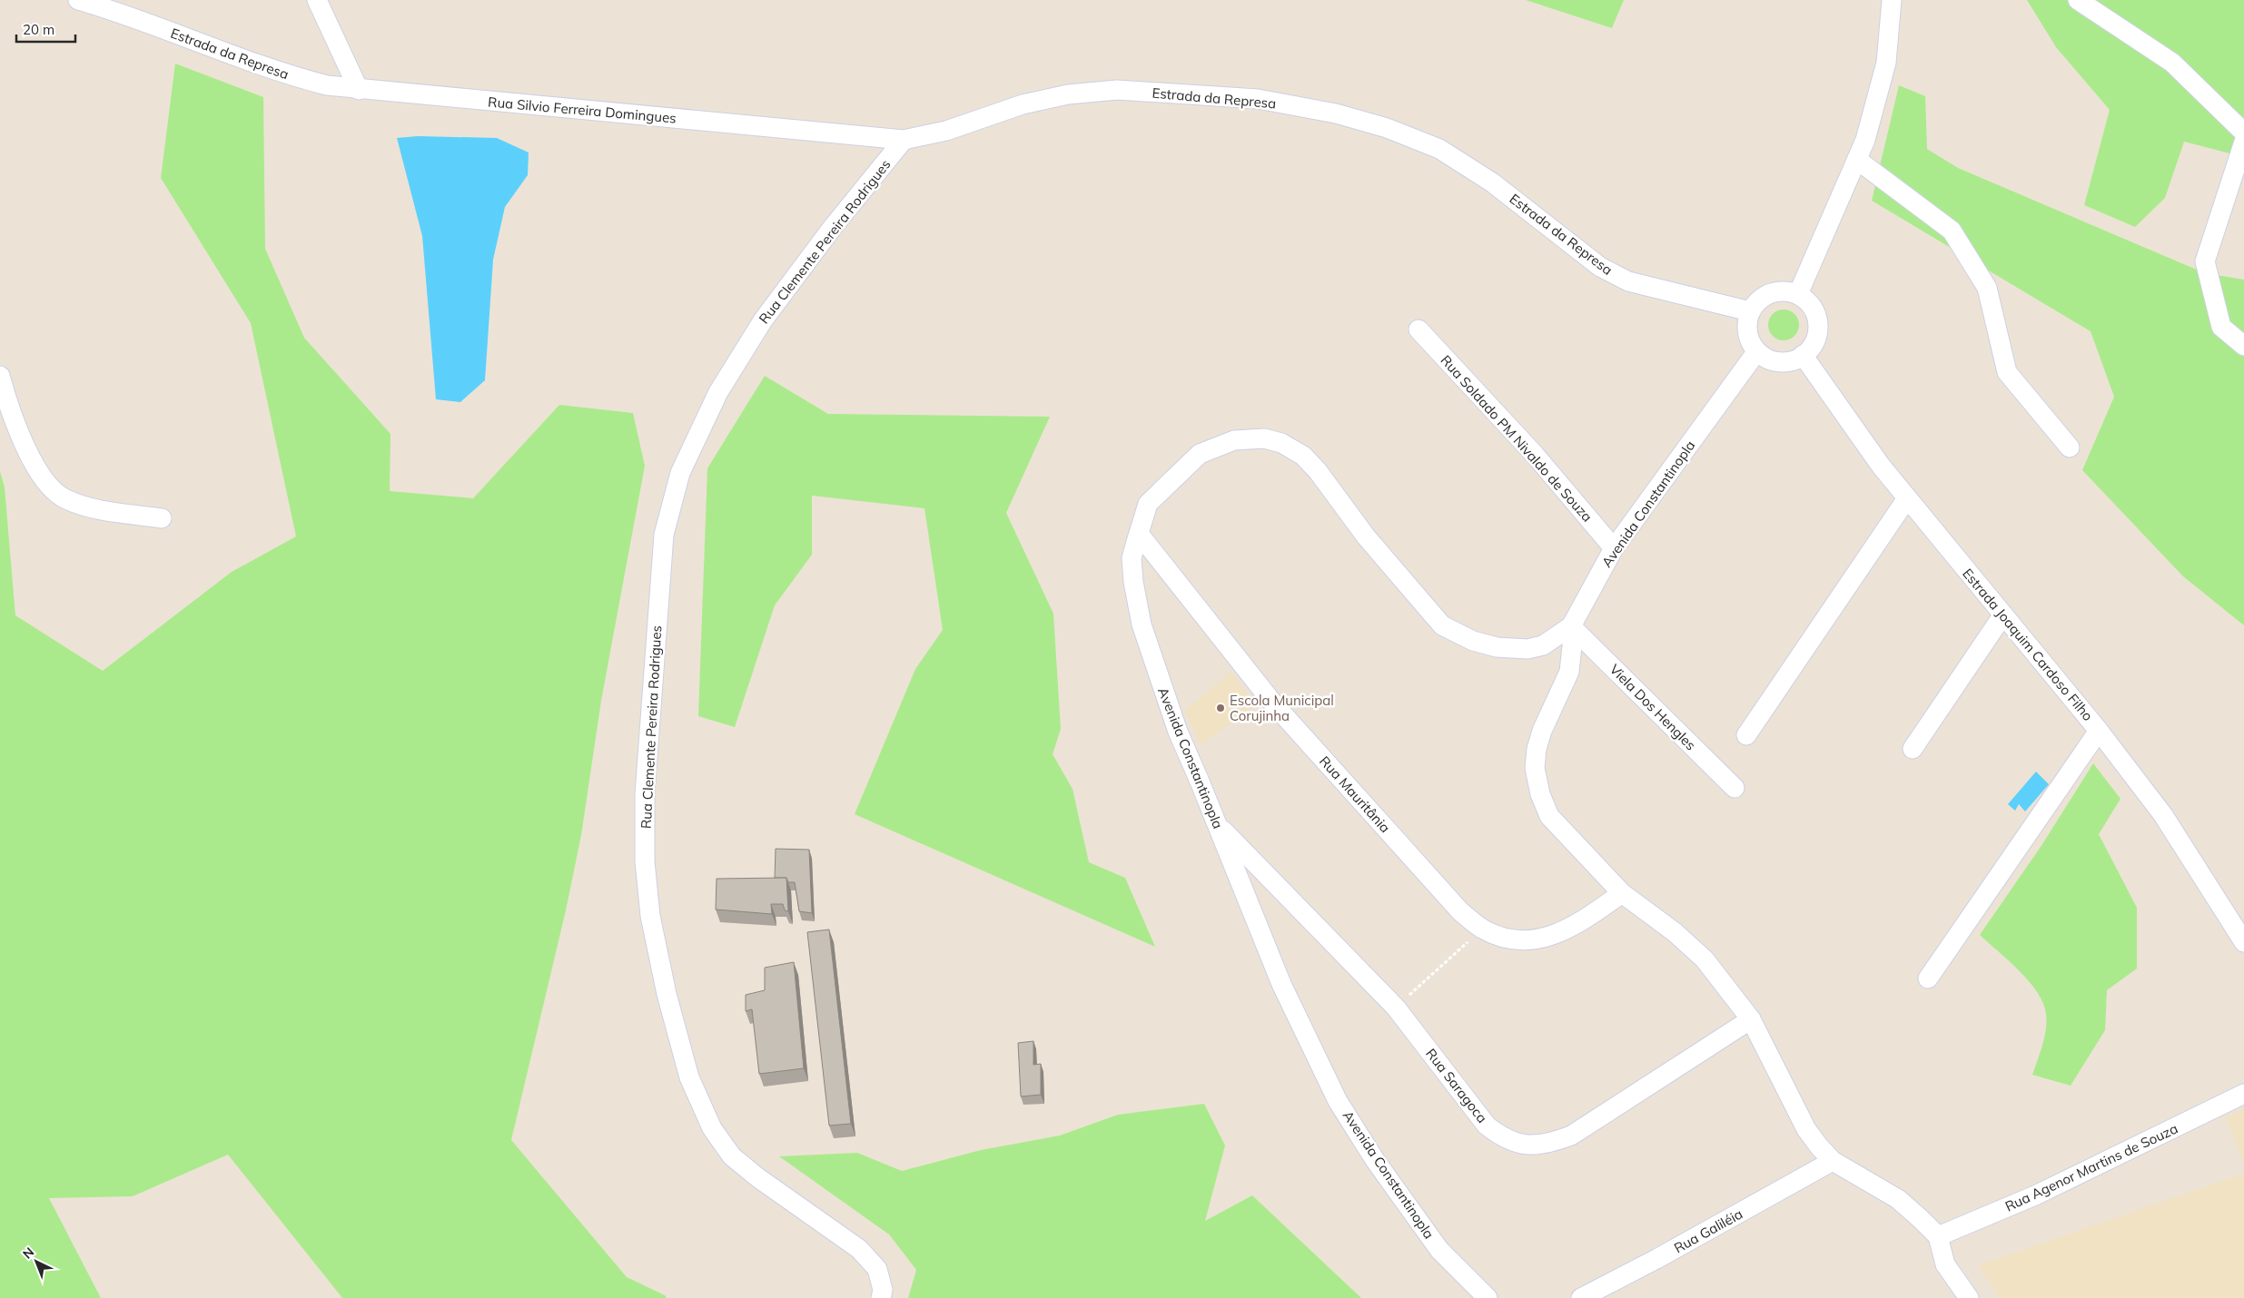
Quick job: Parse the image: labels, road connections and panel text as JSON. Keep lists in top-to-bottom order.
{
  "streets": {
    "street": [
      "Estrada da Represa",
      "Rua Silvio Ferreira Domingues",
      "Rua Clemente Pereira Rodrigues",
      "Rua Soldado PM Nivaldo de Souza",
      "Avenida Constantinopla",
      "Estrada Joaquim Cardoso Filho",
      "Viela Dos Hengles",
      "Rua Mauritânia",
      "Rua Saragoca",
      "Rua Agenor Martins de Souza",
      "Rua Galiléia"
    ]
  },
  "crossings": [
    ["Estrada da Represa", "Rua Silvio Ferreira Domingues"],
    ["Estrada da Represa", "Rua Clemente Pereira Rodrigues"],
    ["Estrada da Represa", "Avenida Constantinopla"],
    ["Estrada da Represa", "Estrada Joaquim Cardoso Filho"],
    ["Rua Silvio Ferreira Domingues", "Rua Clemente Pereira Rodrigues"],
    ["Rua Soldado PM Nivaldo de Souza", "Avenida Constantinopla"],
    ["Avenida Constantinopla", "Estrada Joaquim Cardoso Filho"],
    ["Avenida Constantinopla", "Viela Dos Hengles"],
    ["Avenida Constantinopla", "Rua Mauritânia"],
    ["Avenida Constantinopla", "Rua Saragoca"]
  ],
  "places": ["Escola Municipal Corujinha"],
  "scale_bar": "20 m",
  "north": "top left"
}
